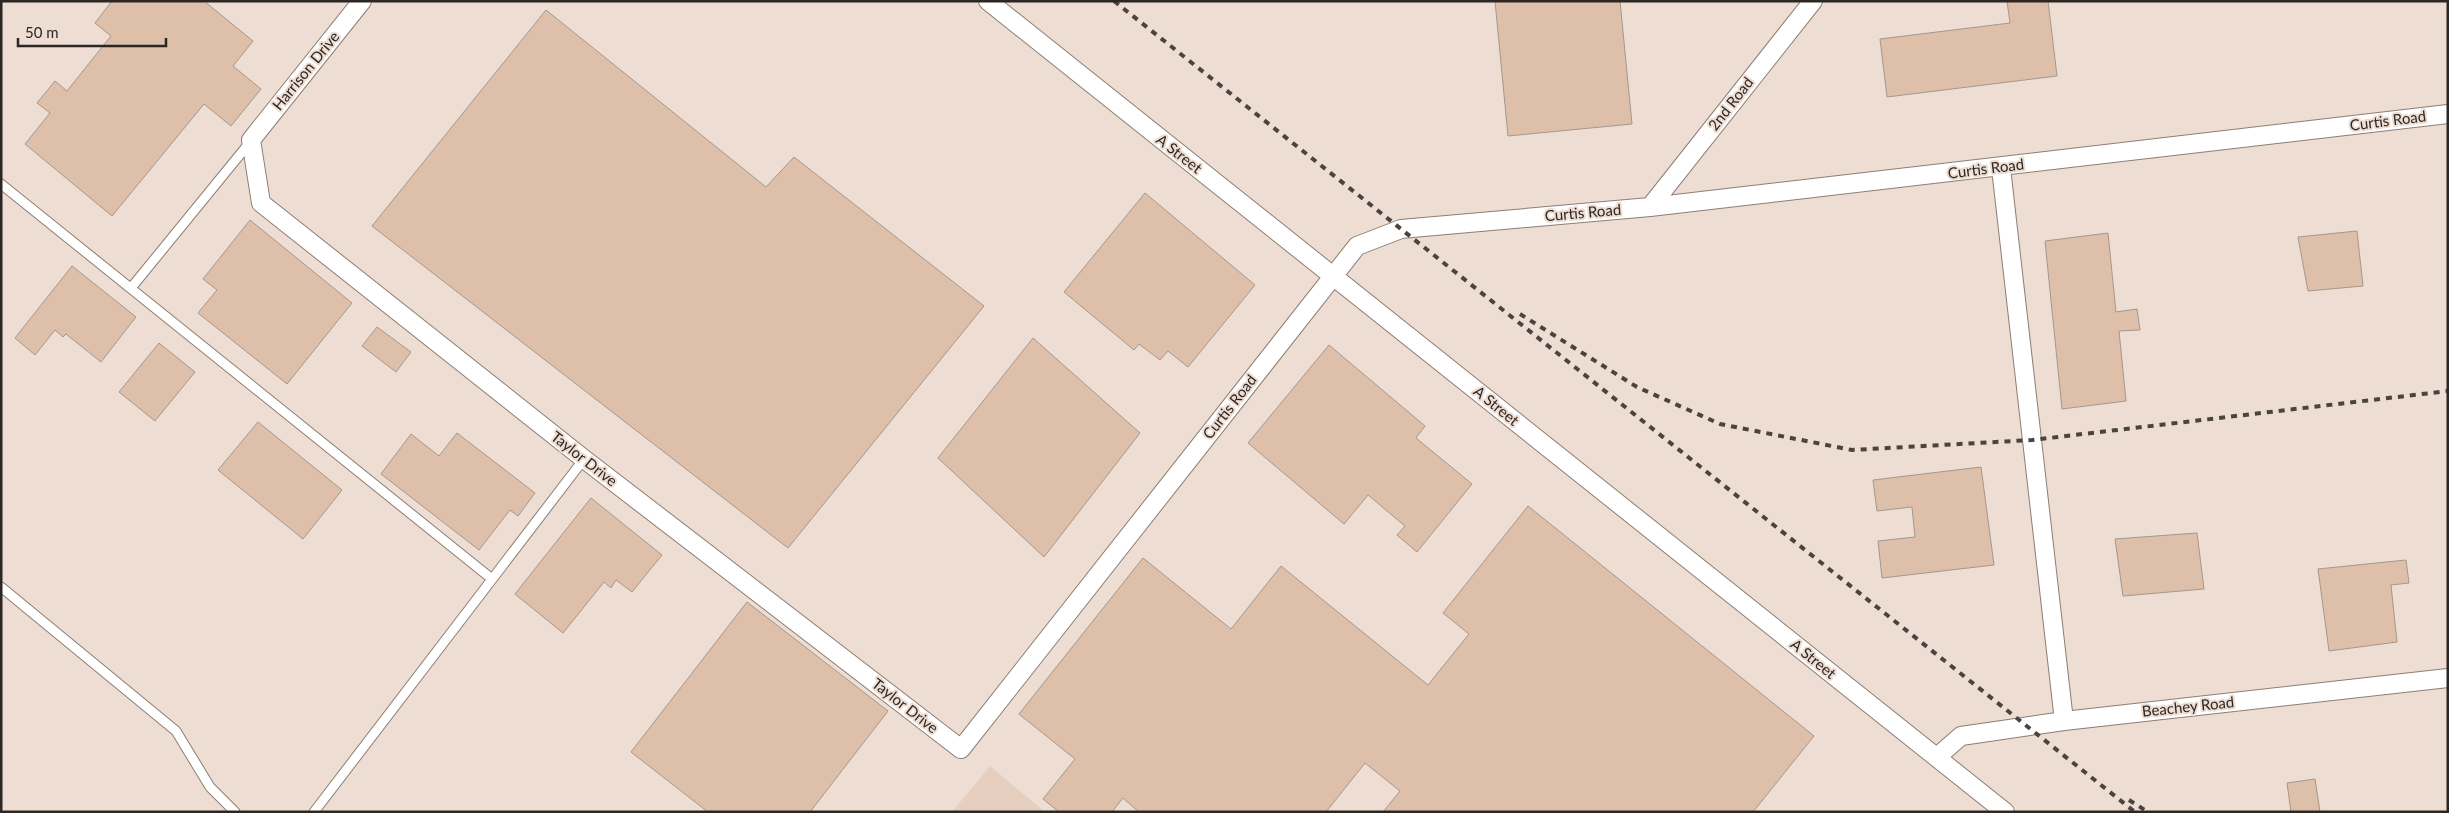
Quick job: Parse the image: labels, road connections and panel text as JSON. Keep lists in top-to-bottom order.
{
  "streets": {
    "street": [
      "Harrison Drive",
      "2nd Road",
      "Curtis Road",
      "A Street",
      "Taylor Drive",
      "Beachey Road"
    ]
  },
  "crossings": [
    ["Harrison Drive", "Taylor Drive"],
    ["2nd Road", "Curtis Road"],
    ["Curtis Road", "A Street"],
    ["Curtis Road", "Taylor Drive"],
    ["A Street", "Beachey Road"]
  ],
  "scale_bar": "50 m"
}
